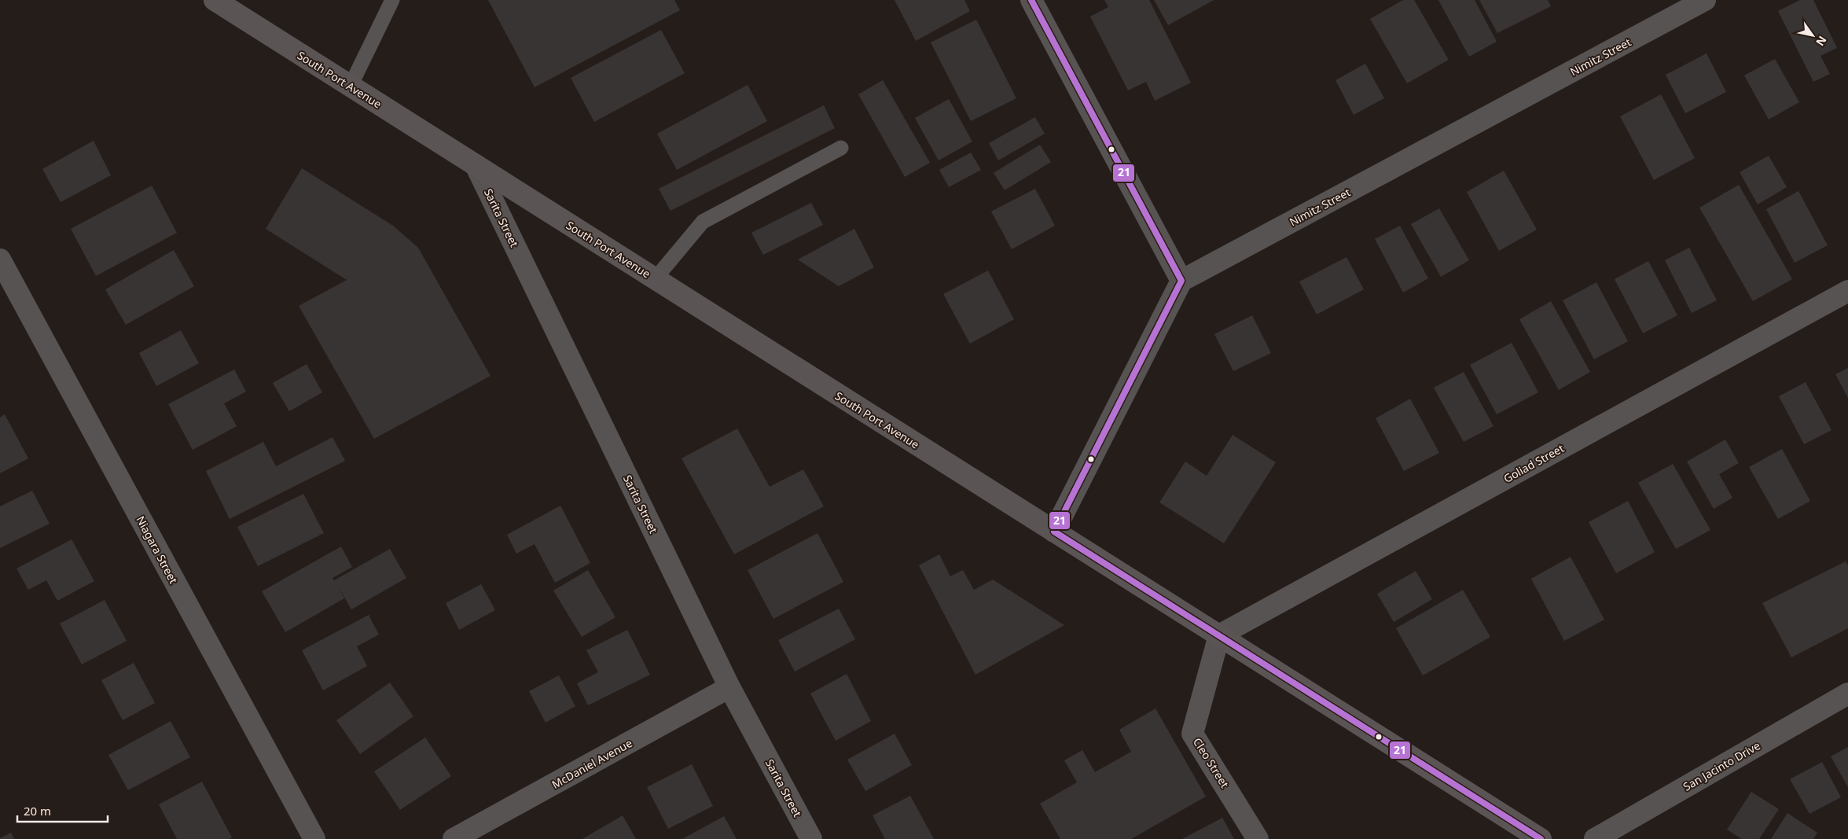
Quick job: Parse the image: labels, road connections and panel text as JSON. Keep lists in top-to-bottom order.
{
  "streets": {
    "main road": ["South Port Avenue"],
    "street": [
      "Nimitz Street",
      "Sarita Street",
      "Goliad Street",
      "Niagara Street",
      "Cleo Street",
      "McDaniel Avenue",
      "San Jacinto Drive"
    ]
  },
  "crossings": [
    ["South Port Avenue", "Sarita Street"],
    ["South Port Avenue", "Goliad Street"],
    ["South Port Avenue", "Cleo Street"],
    ["Sarita Street", "McDaniel Avenue"],
    ["Goliad Street", "Cleo Street"]
  ],
  "lines": ["transit line 21"],
  "scale_bar": "20 m",
  "north": "bottom right"
}
